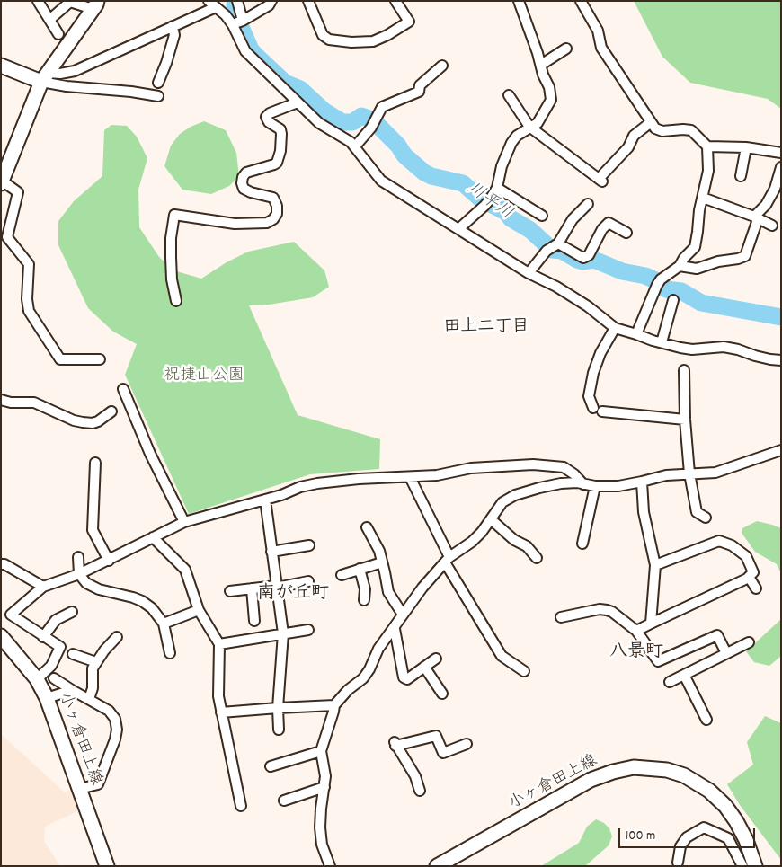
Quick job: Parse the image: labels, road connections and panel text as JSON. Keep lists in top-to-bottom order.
{
  "streets": {
    "main road": ["小ヶ倉田上線"]
  },
  "districts": ["田上二丁目", "南が丘町", "八景町"],
  "water": ["川平川"],
  "parks": ["祝捷山公園"],
  "scale_bar": "100 m"
}
